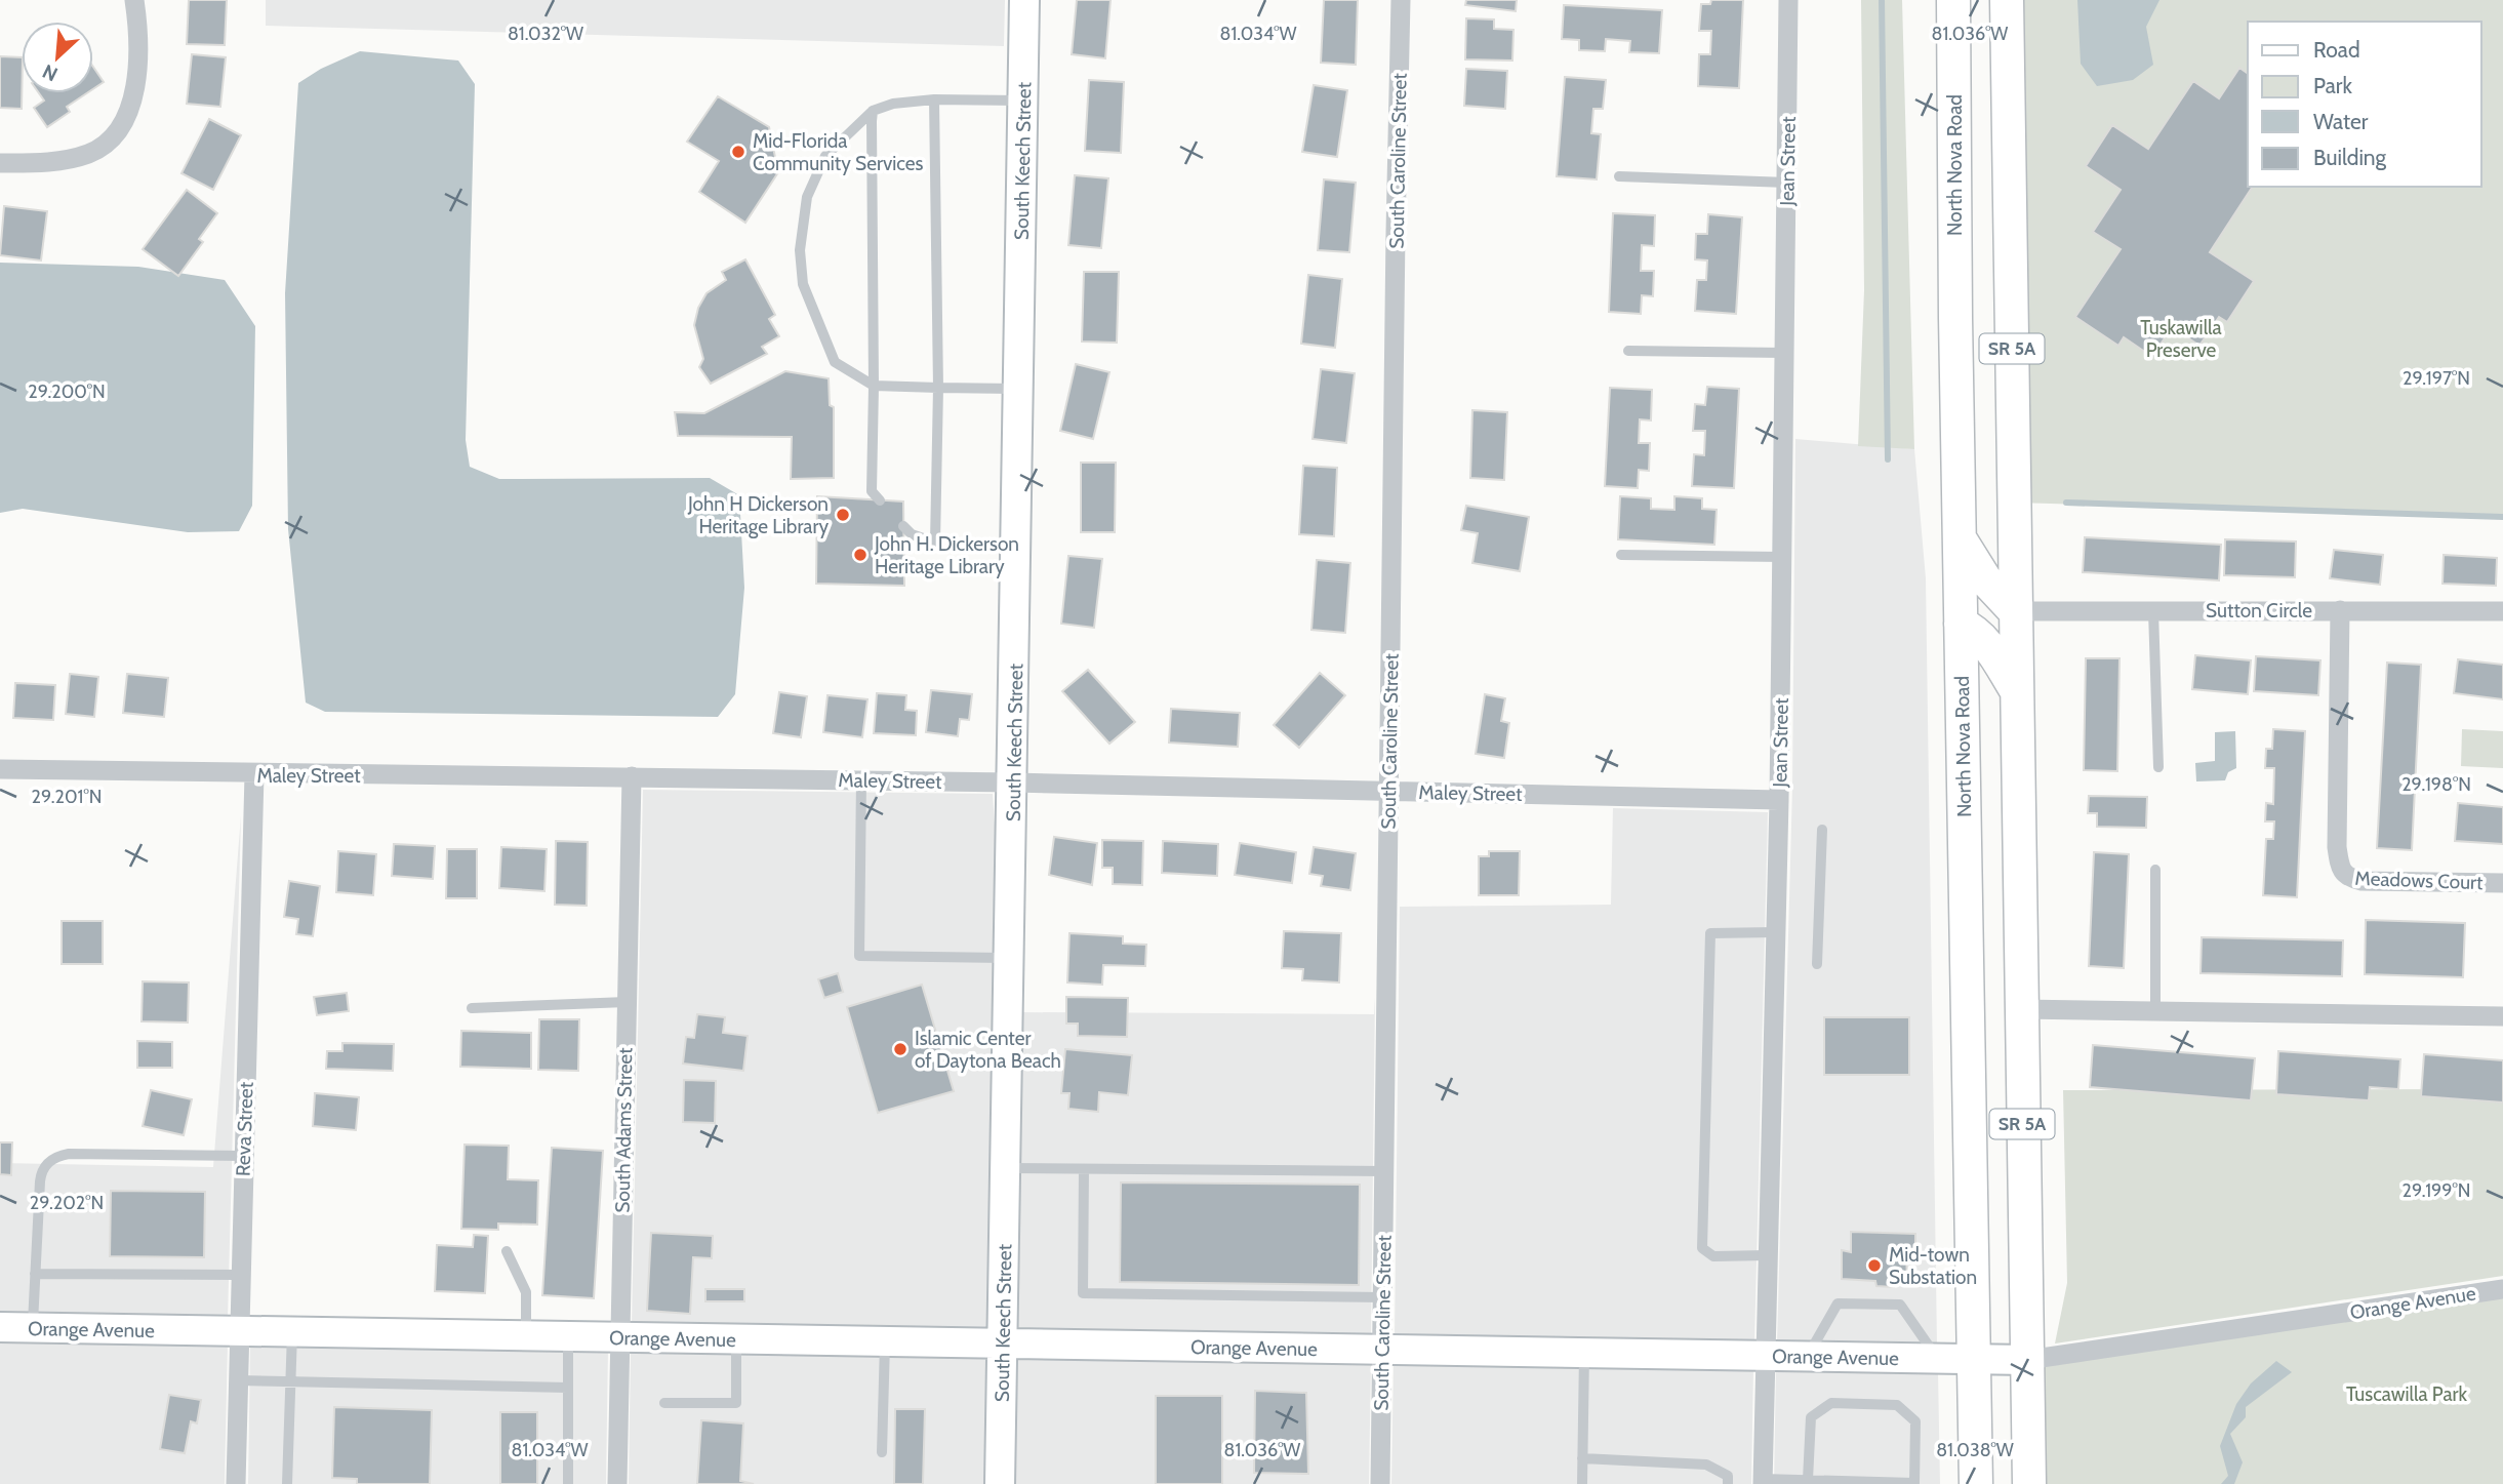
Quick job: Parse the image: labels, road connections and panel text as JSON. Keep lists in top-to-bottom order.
{
  "streets": {
    "main road": ["North Nova Road", "SR 5A"],
    "street": [
      "South Keech Street",
      "South Caroline Street",
      "Jean Street",
      "Sutton Circle",
      "Maley Street",
      "Meadows Court",
      "Reva Street",
      "South Adams Street",
      "Orange Avenue"
    ]
  },
  "crossings": [
    ["South Keech Street", "Maley Street"],
    ["South Keech Street", "Orange Avenue"],
    ["South Caroline Street", "Maley Street"],
    ["South Caroline Street", "Orange Avenue"],
    ["Jean Street", "Maley Street"],
    ["Jean Street", "Orange Avenue"],
    ["North Nova Road", "Orange Avenue"],
    ["SR 5A", "Sutton Circle"],
    ["SR 5A", "Orange Avenue"],
    ["Sutton Circle", "Meadows Court"],
    ["Maley Street", "Reva Street"],
    ["Maley Street", "South Adams Street"],
    ["Reva Street", "Orange Avenue"],
    ["South Adams Street", "Orange Avenue"]
  ],
  "parks": ["Tuskawilla Preserve", "Tuscawilla Park"],
  "places": [
    "Mid-Florida Community Services",
    "John H Dickerson Heritage Library",
    "John H. Dickerson Heritage Library",
    "Islamic Center of Daytona Beach",
    "Mid-town Substation"
  ],
  "legend": [
    "Road",
    "Park",
    "Water",
    "Building"
  ],
  "north": "bottom left",
  "coordinates": [
    "81.032°W",
    "81.034°W",
    "81.036°W",
    "29.197°N",
    "29.200°N",
    "29.198°N",
    "29.201°N",
    "29.199°N",
    "29.202°N",
    "81.038°W"
  ]
}
